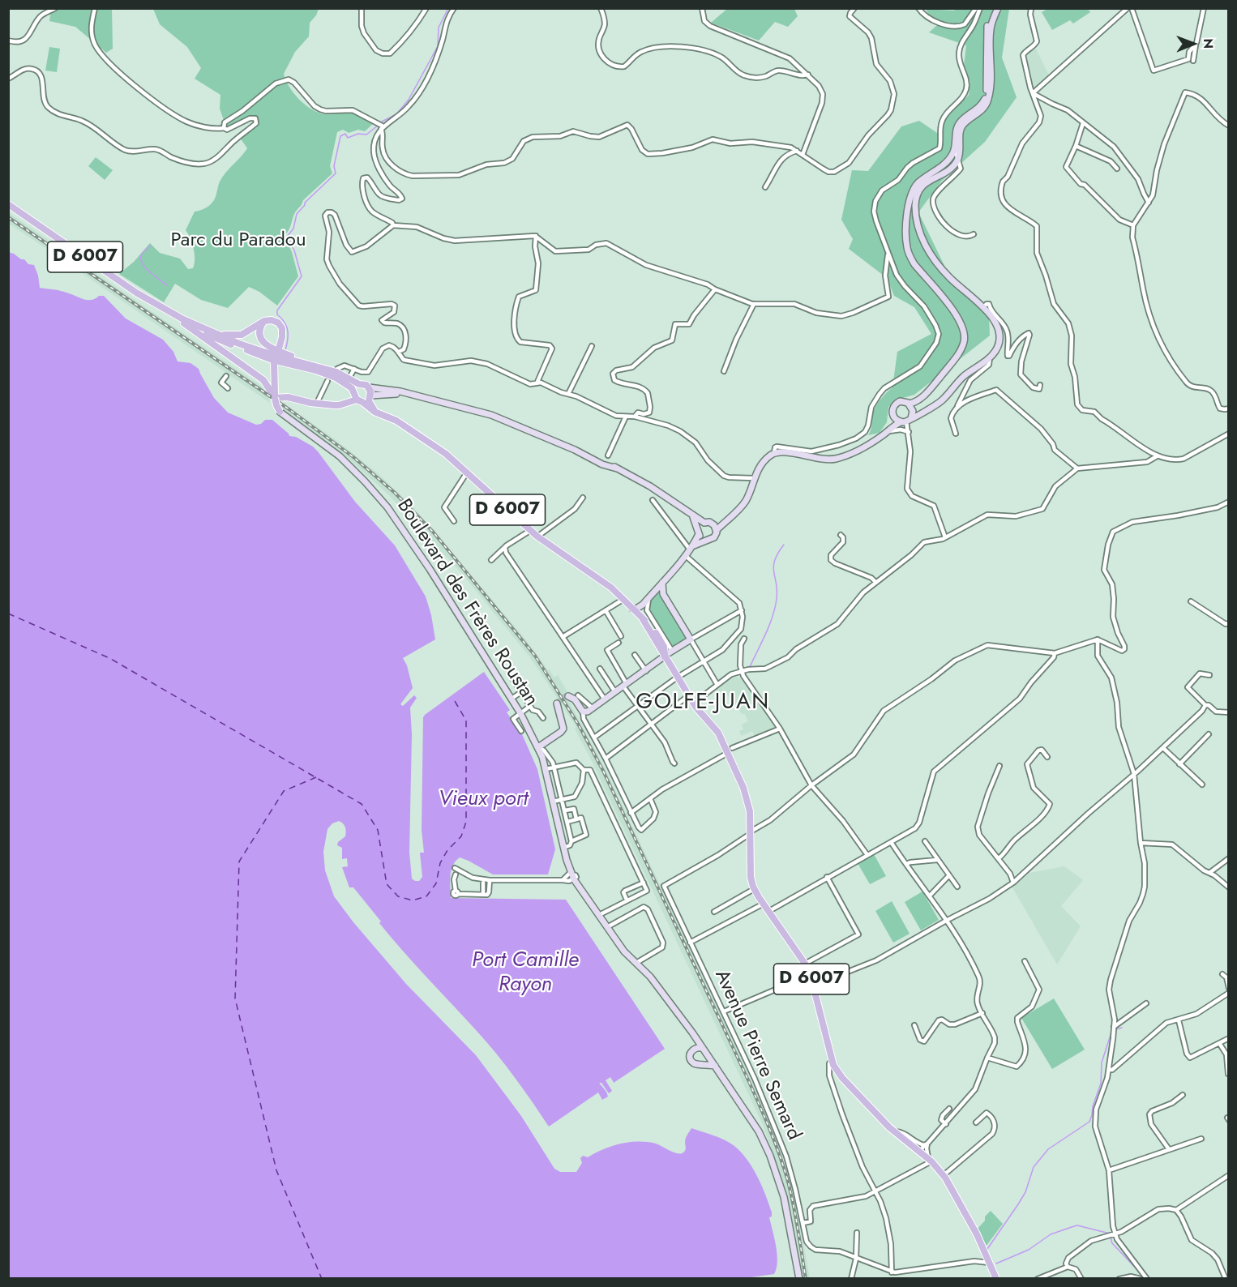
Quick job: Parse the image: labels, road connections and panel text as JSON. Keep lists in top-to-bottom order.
{
  "streets": {
    "main road": ["D 6007", "Boulevard des Frères Roustan"],
    "street": ["Avenue Pierre Semard"]
  },
  "crossings": [
    ["D 6007", "Avenue Pierre Semard"]
  ],
  "districts": ["GOLFE-JUAN"],
  "water": ["Vieux port", "Port Camille Rayon"],
  "parks": ["Parc du Paradou"],
  "north": "right"
}
